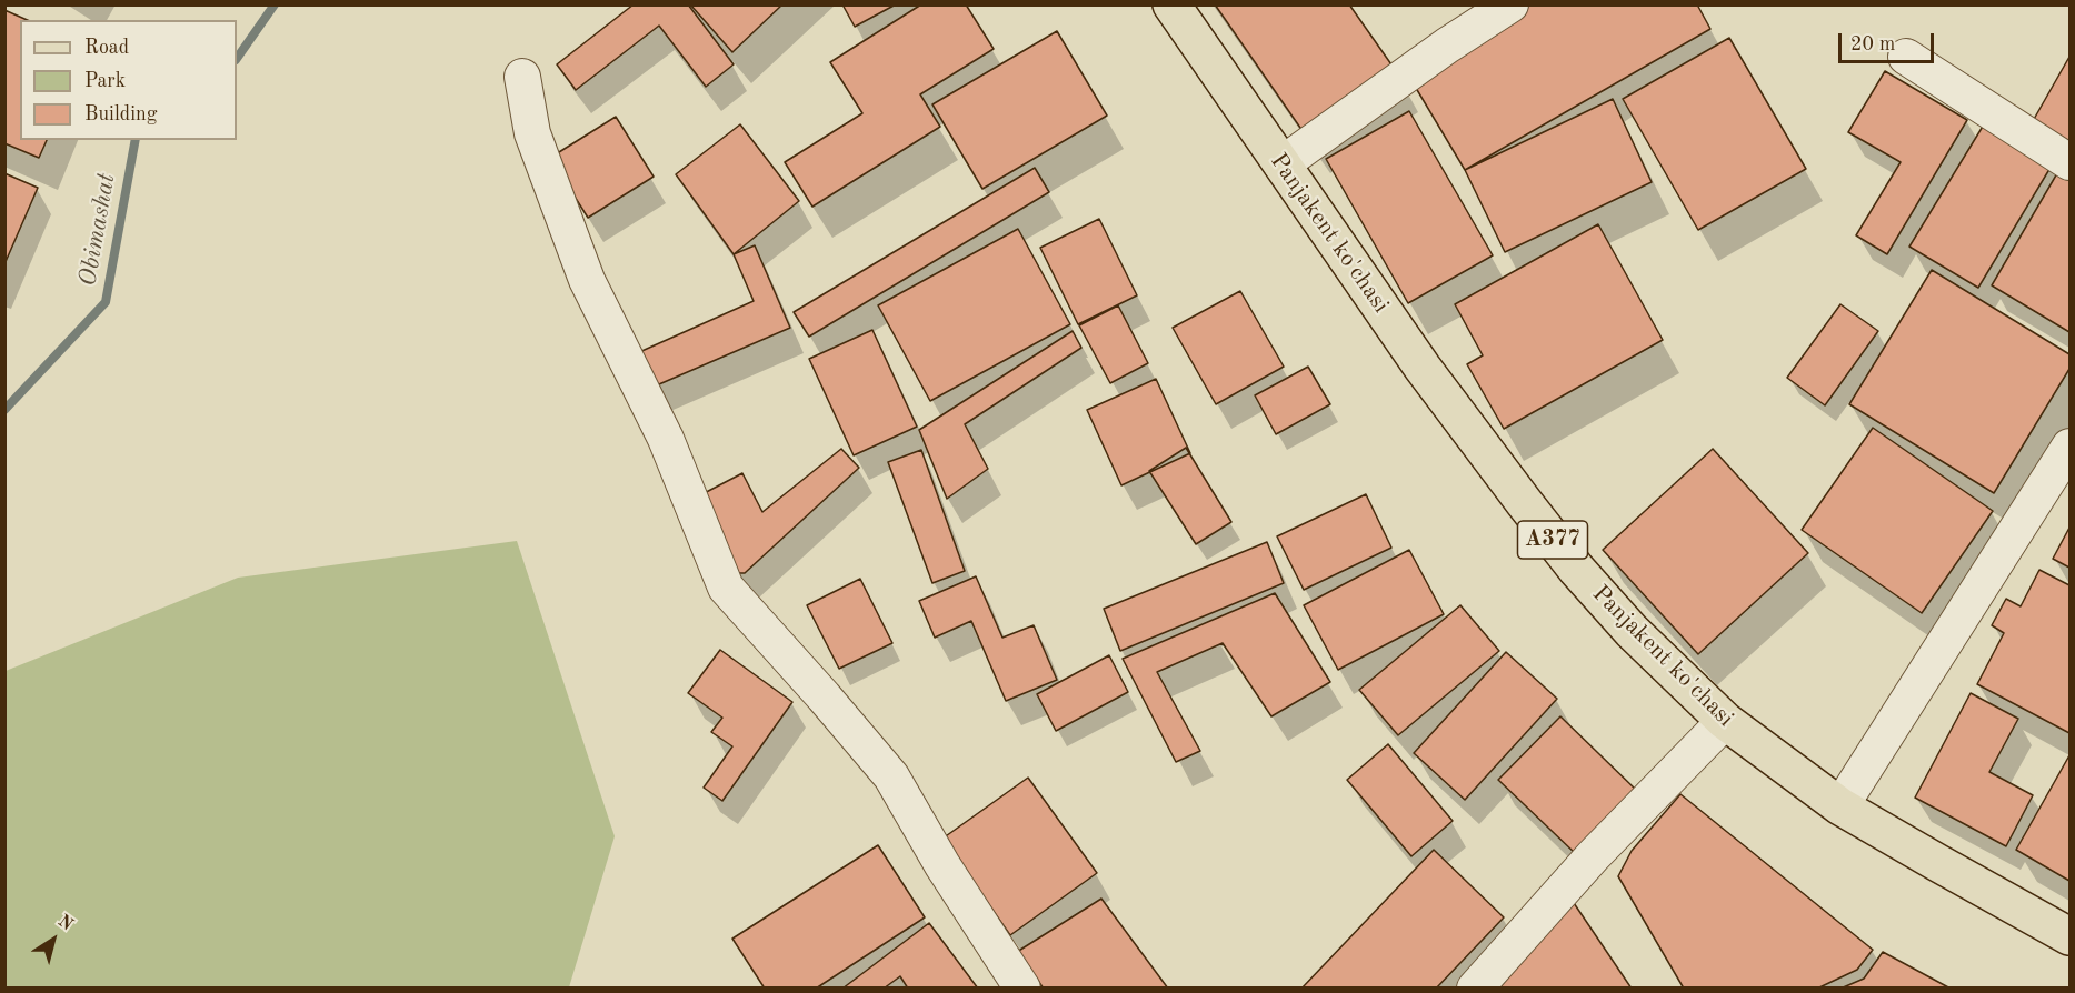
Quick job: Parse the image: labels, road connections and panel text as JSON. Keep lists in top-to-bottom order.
{
  "streets": {
    "main road": ["Panjakent ko'chasi", "A377"]
  },
  "water": ["Obimashat"],
  "legend": ["Road", "Park", "Building"],
  "scale_bar": "20 m",
  "north": "top right"
}
